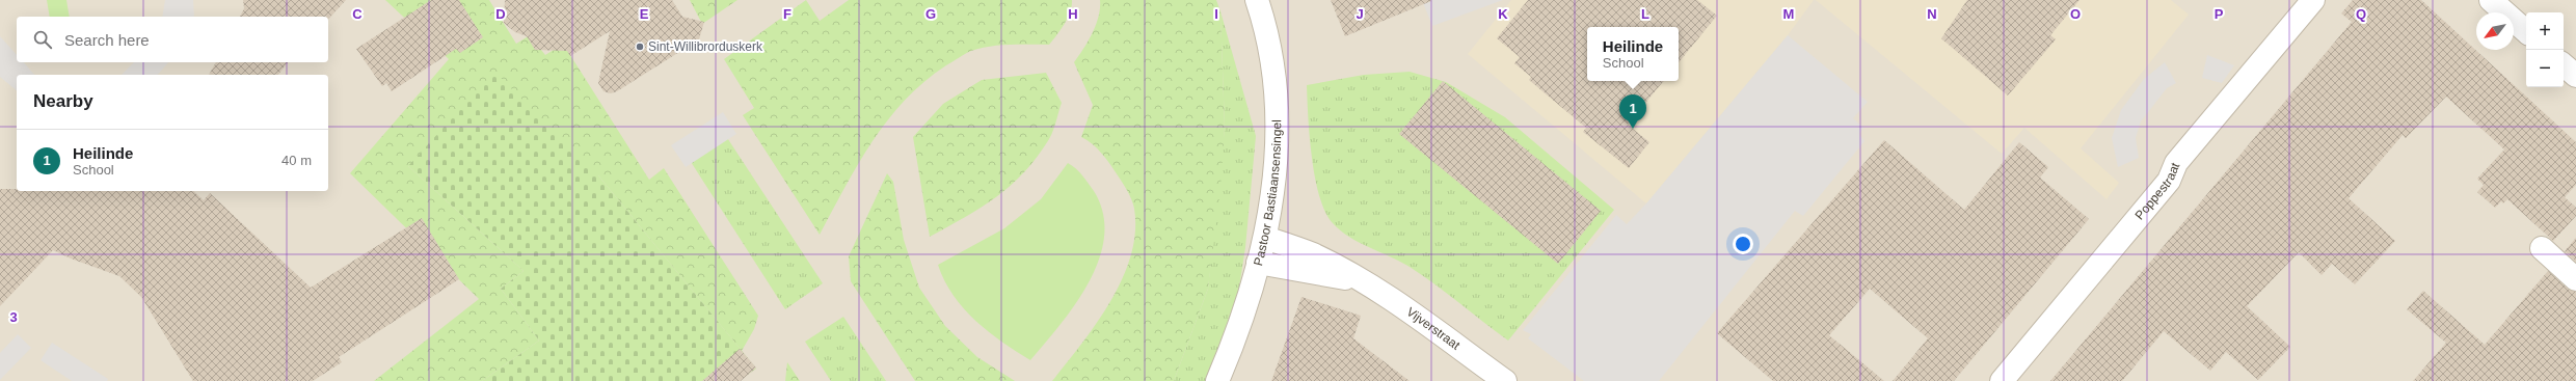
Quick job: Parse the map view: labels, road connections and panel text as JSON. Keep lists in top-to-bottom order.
{
  "streets": {
    "street": ["Poppestraat", "Pastoor Bastiaansensingel", "Vijverstraat"]
  },
  "crossings": [
    ["Pastoor Bastiaansensingel", "Vijverstraat"]
  ],
  "places": ["Sint-Willibrorduskerk"],
  "north": "bottom left",
  "page": {
    "map_buttons": ["+", "−"],
    "search": "Search here",
    "popup": ["Heilinde", "School"],
    "heading": "Nearby",
    "pins": "1",
    "list": [
      {
        "mark": "1",
        "name": "Heilinde",
        "note": "School",
        "value": "40 m"
      }
    ]
  },
  "grid": {
    "columns": [
      "C",
      "D",
      "E",
      "F",
      "G",
      "H",
      "I",
      "J",
      "K",
      "L",
      "M",
      "N",
      "O",
      "P",
      "Q"
    ],
    "rows": ["3"]
  }
}
